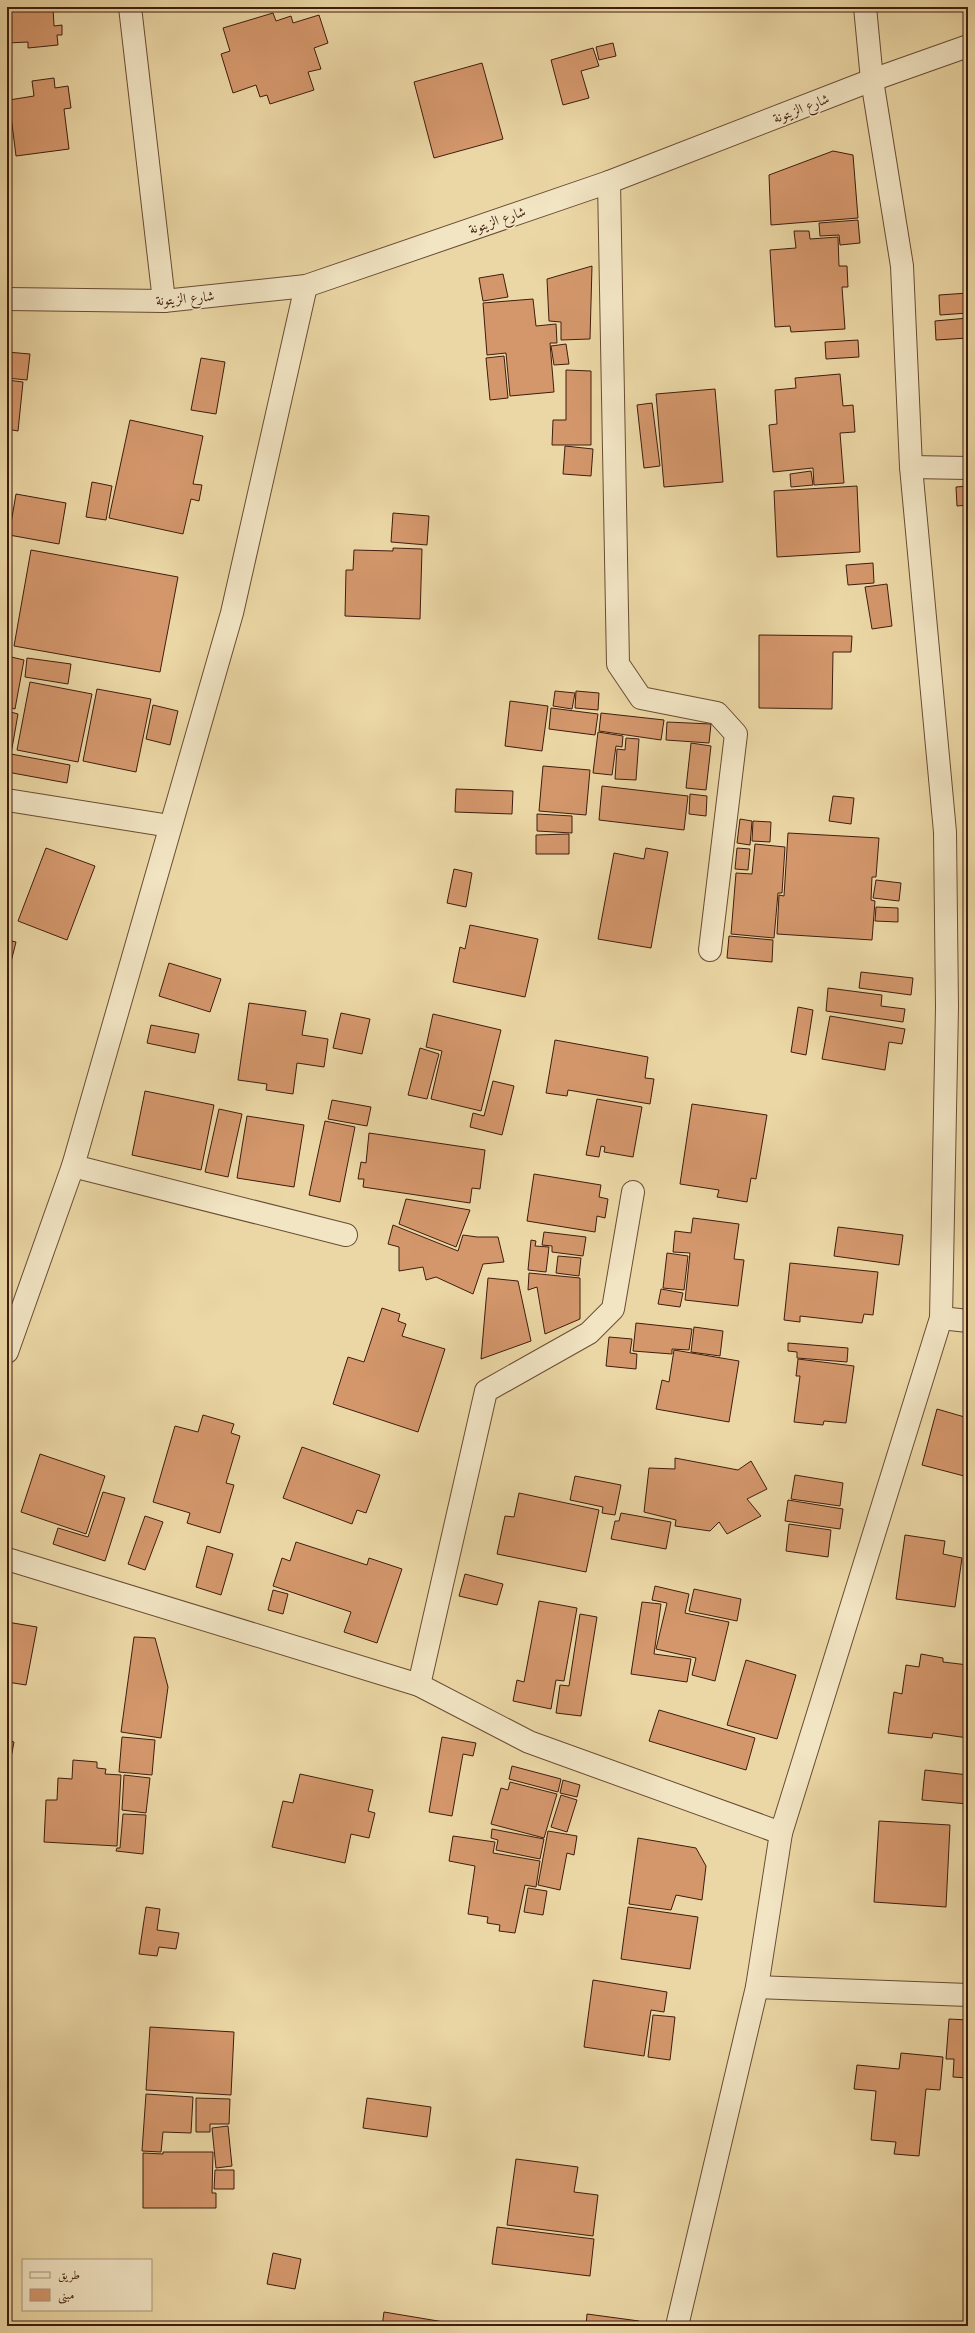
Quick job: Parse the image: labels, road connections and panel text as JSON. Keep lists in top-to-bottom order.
{
  "streets": {
    "street": ["شارع الزيتونة"]
  },
  "legend": ["طريق", "مبنى"]
}
